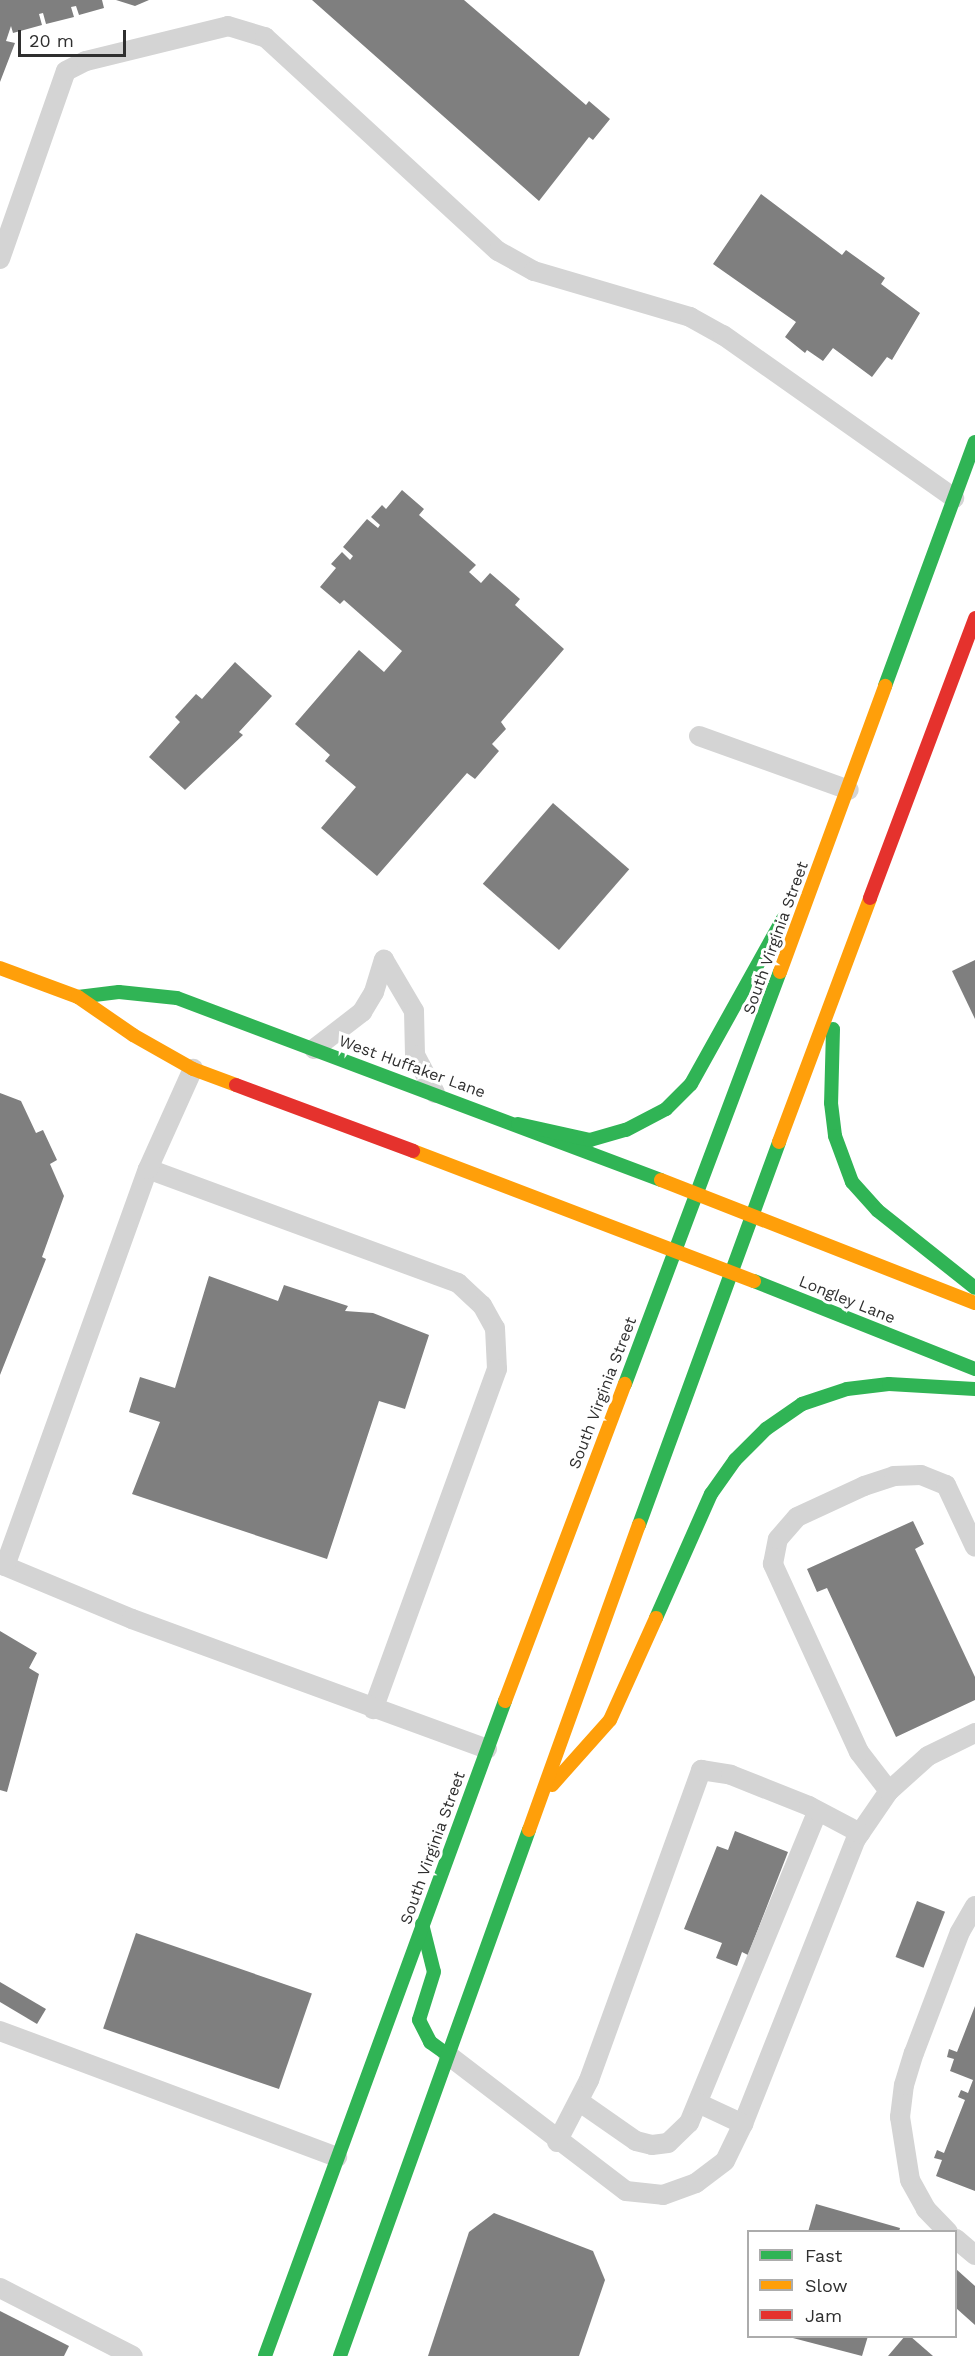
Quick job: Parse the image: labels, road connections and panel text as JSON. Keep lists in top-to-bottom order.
{
  "streets": {
    "main road": ["South Virginia Street", "West Huffaker Lane", "Longley Lane"]
  },
  "crossings": [
    ["South Virginia Street", "West Huffaker Lane"],
    ["West Huffaker Lane", "Longley Lane"]
  ],
  "legend": ["Fast", "Slow", "Jam"],
  "scale_bar": "20 m"
}
